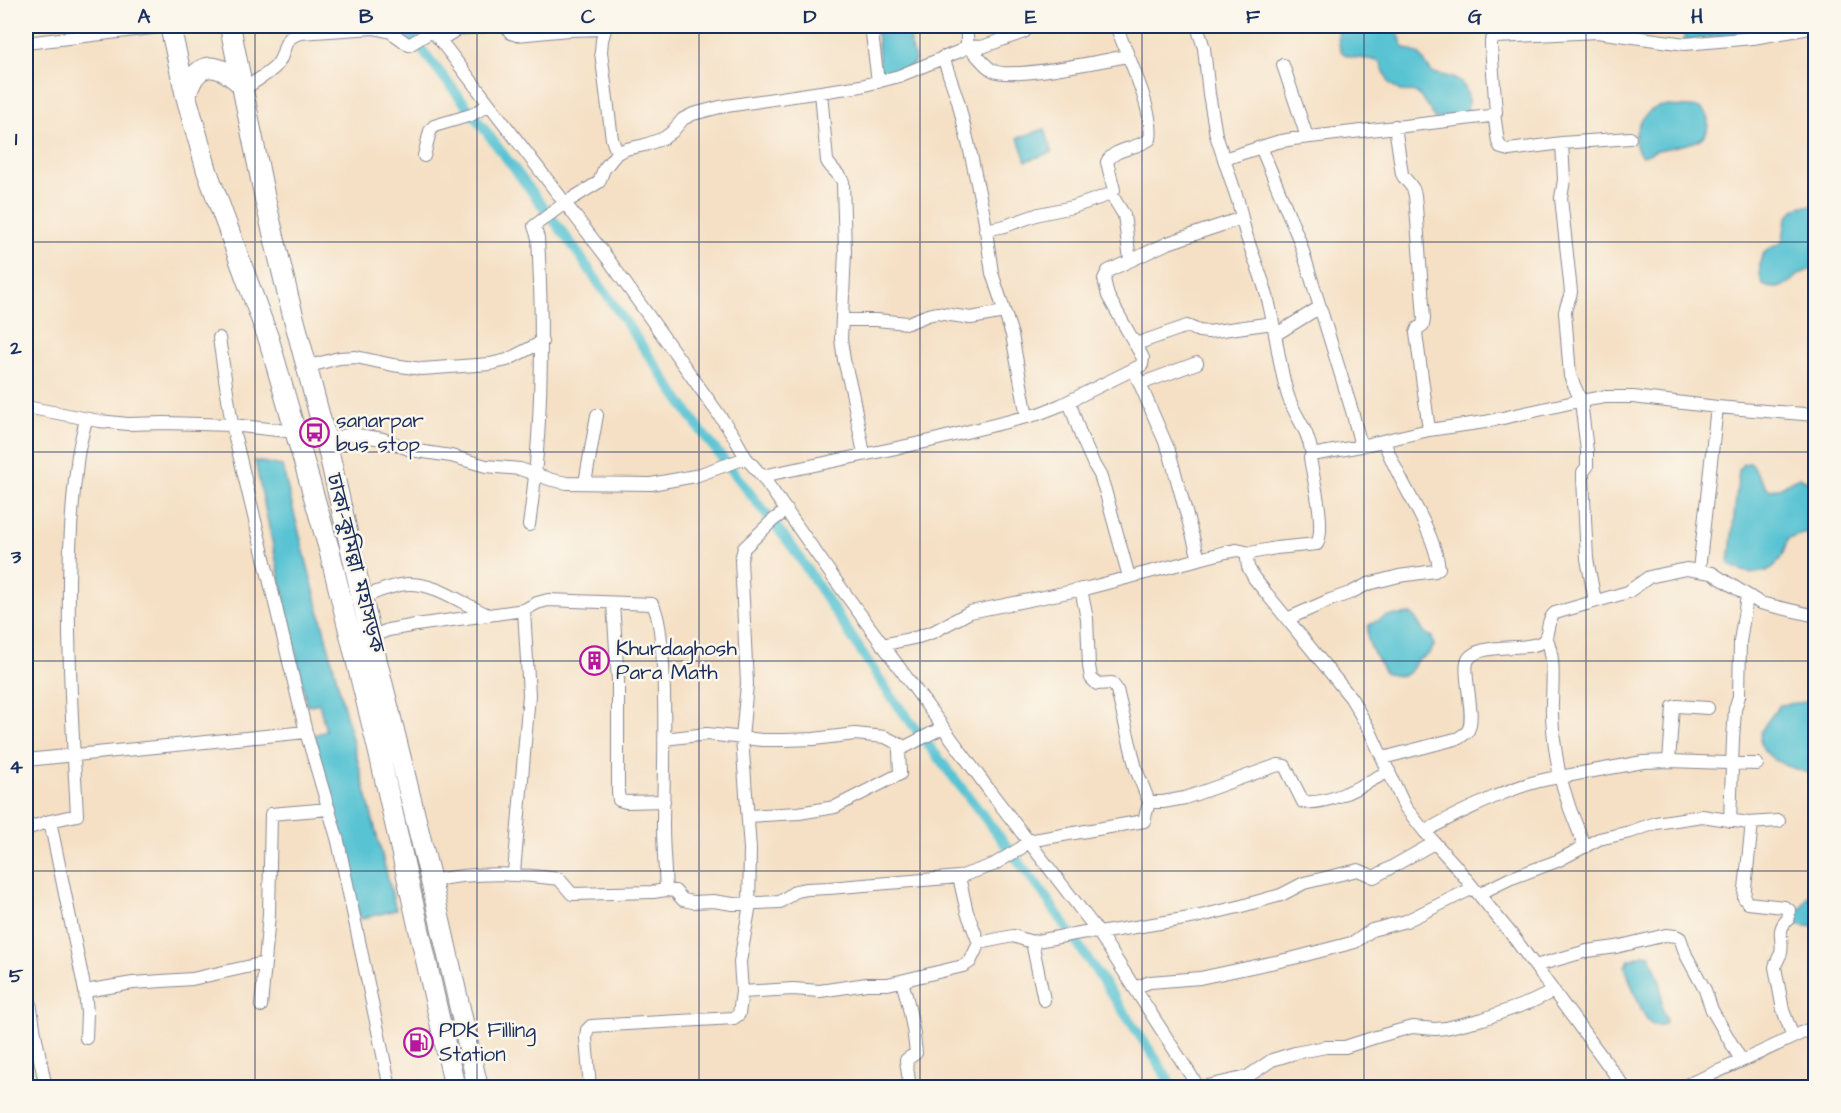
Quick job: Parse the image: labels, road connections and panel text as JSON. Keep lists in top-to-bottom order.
{
  "streets": {
    "highway": ["ঢাকা–কুমিল্লা মহাসড়ক"]
  },
  "places": {
    "bus stop": ["sanarpar bus stop"],
    "building": ["Khurdaghosh Para Math"],
    "fuel station": ["PDK Filling Station"]
  },
  "grid": {
    "columns": [
      "A",
      "B",
      "C",
      "D",
      "E",
      "F",
      "G",
      "H"
    ],
    "rows": [
      "1",
      "2",
      "3",
      "4",
      "5"
    ]
  }
}
